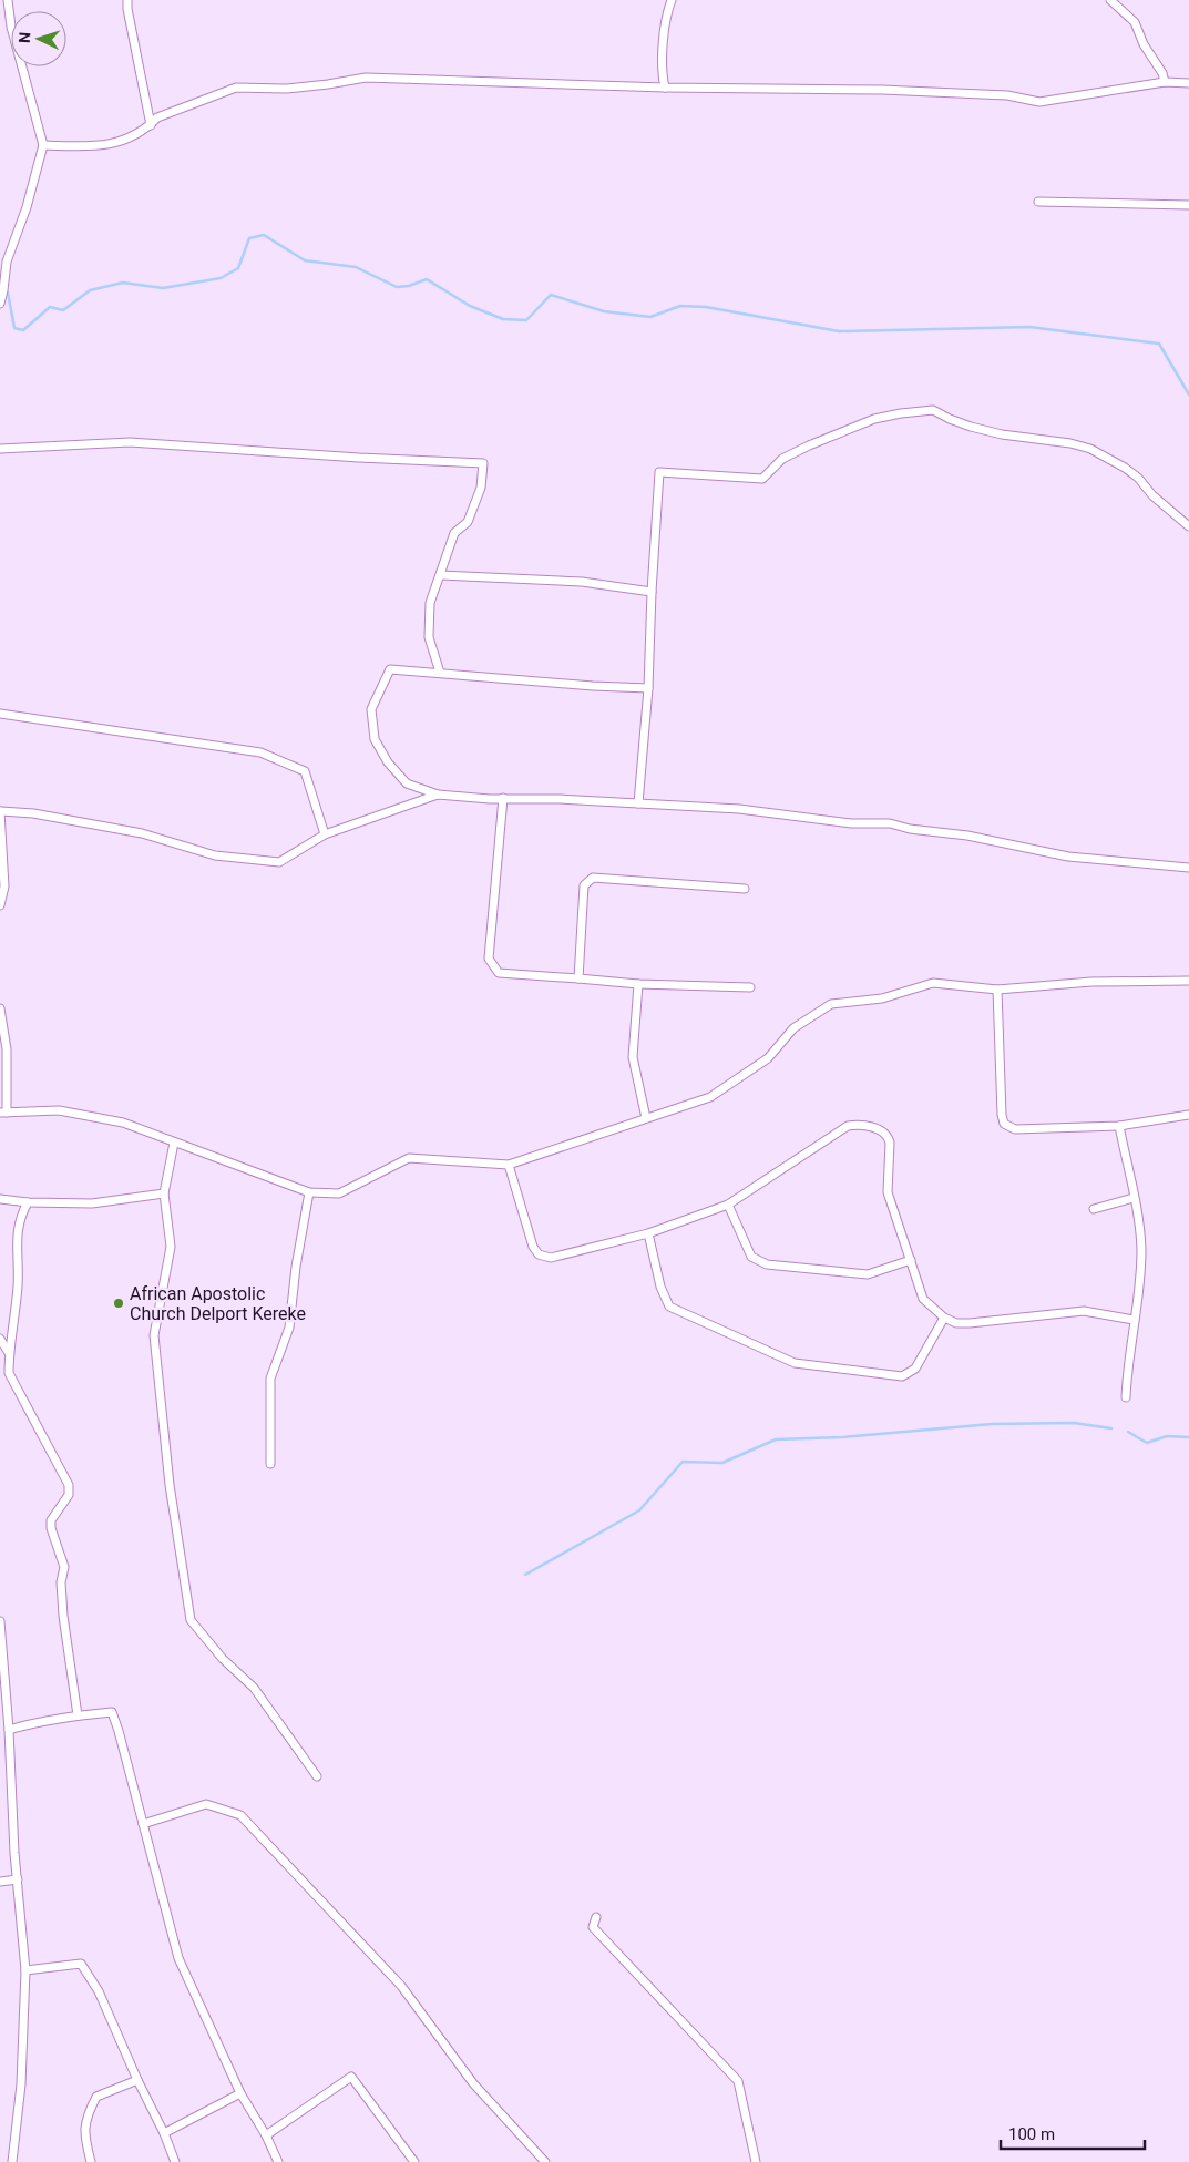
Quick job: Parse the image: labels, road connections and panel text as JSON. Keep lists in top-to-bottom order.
{
  "places": ["African Apostolic Church Delport Kereke"],
  "scale_bar": "100 m",
  "north": "left"
}
